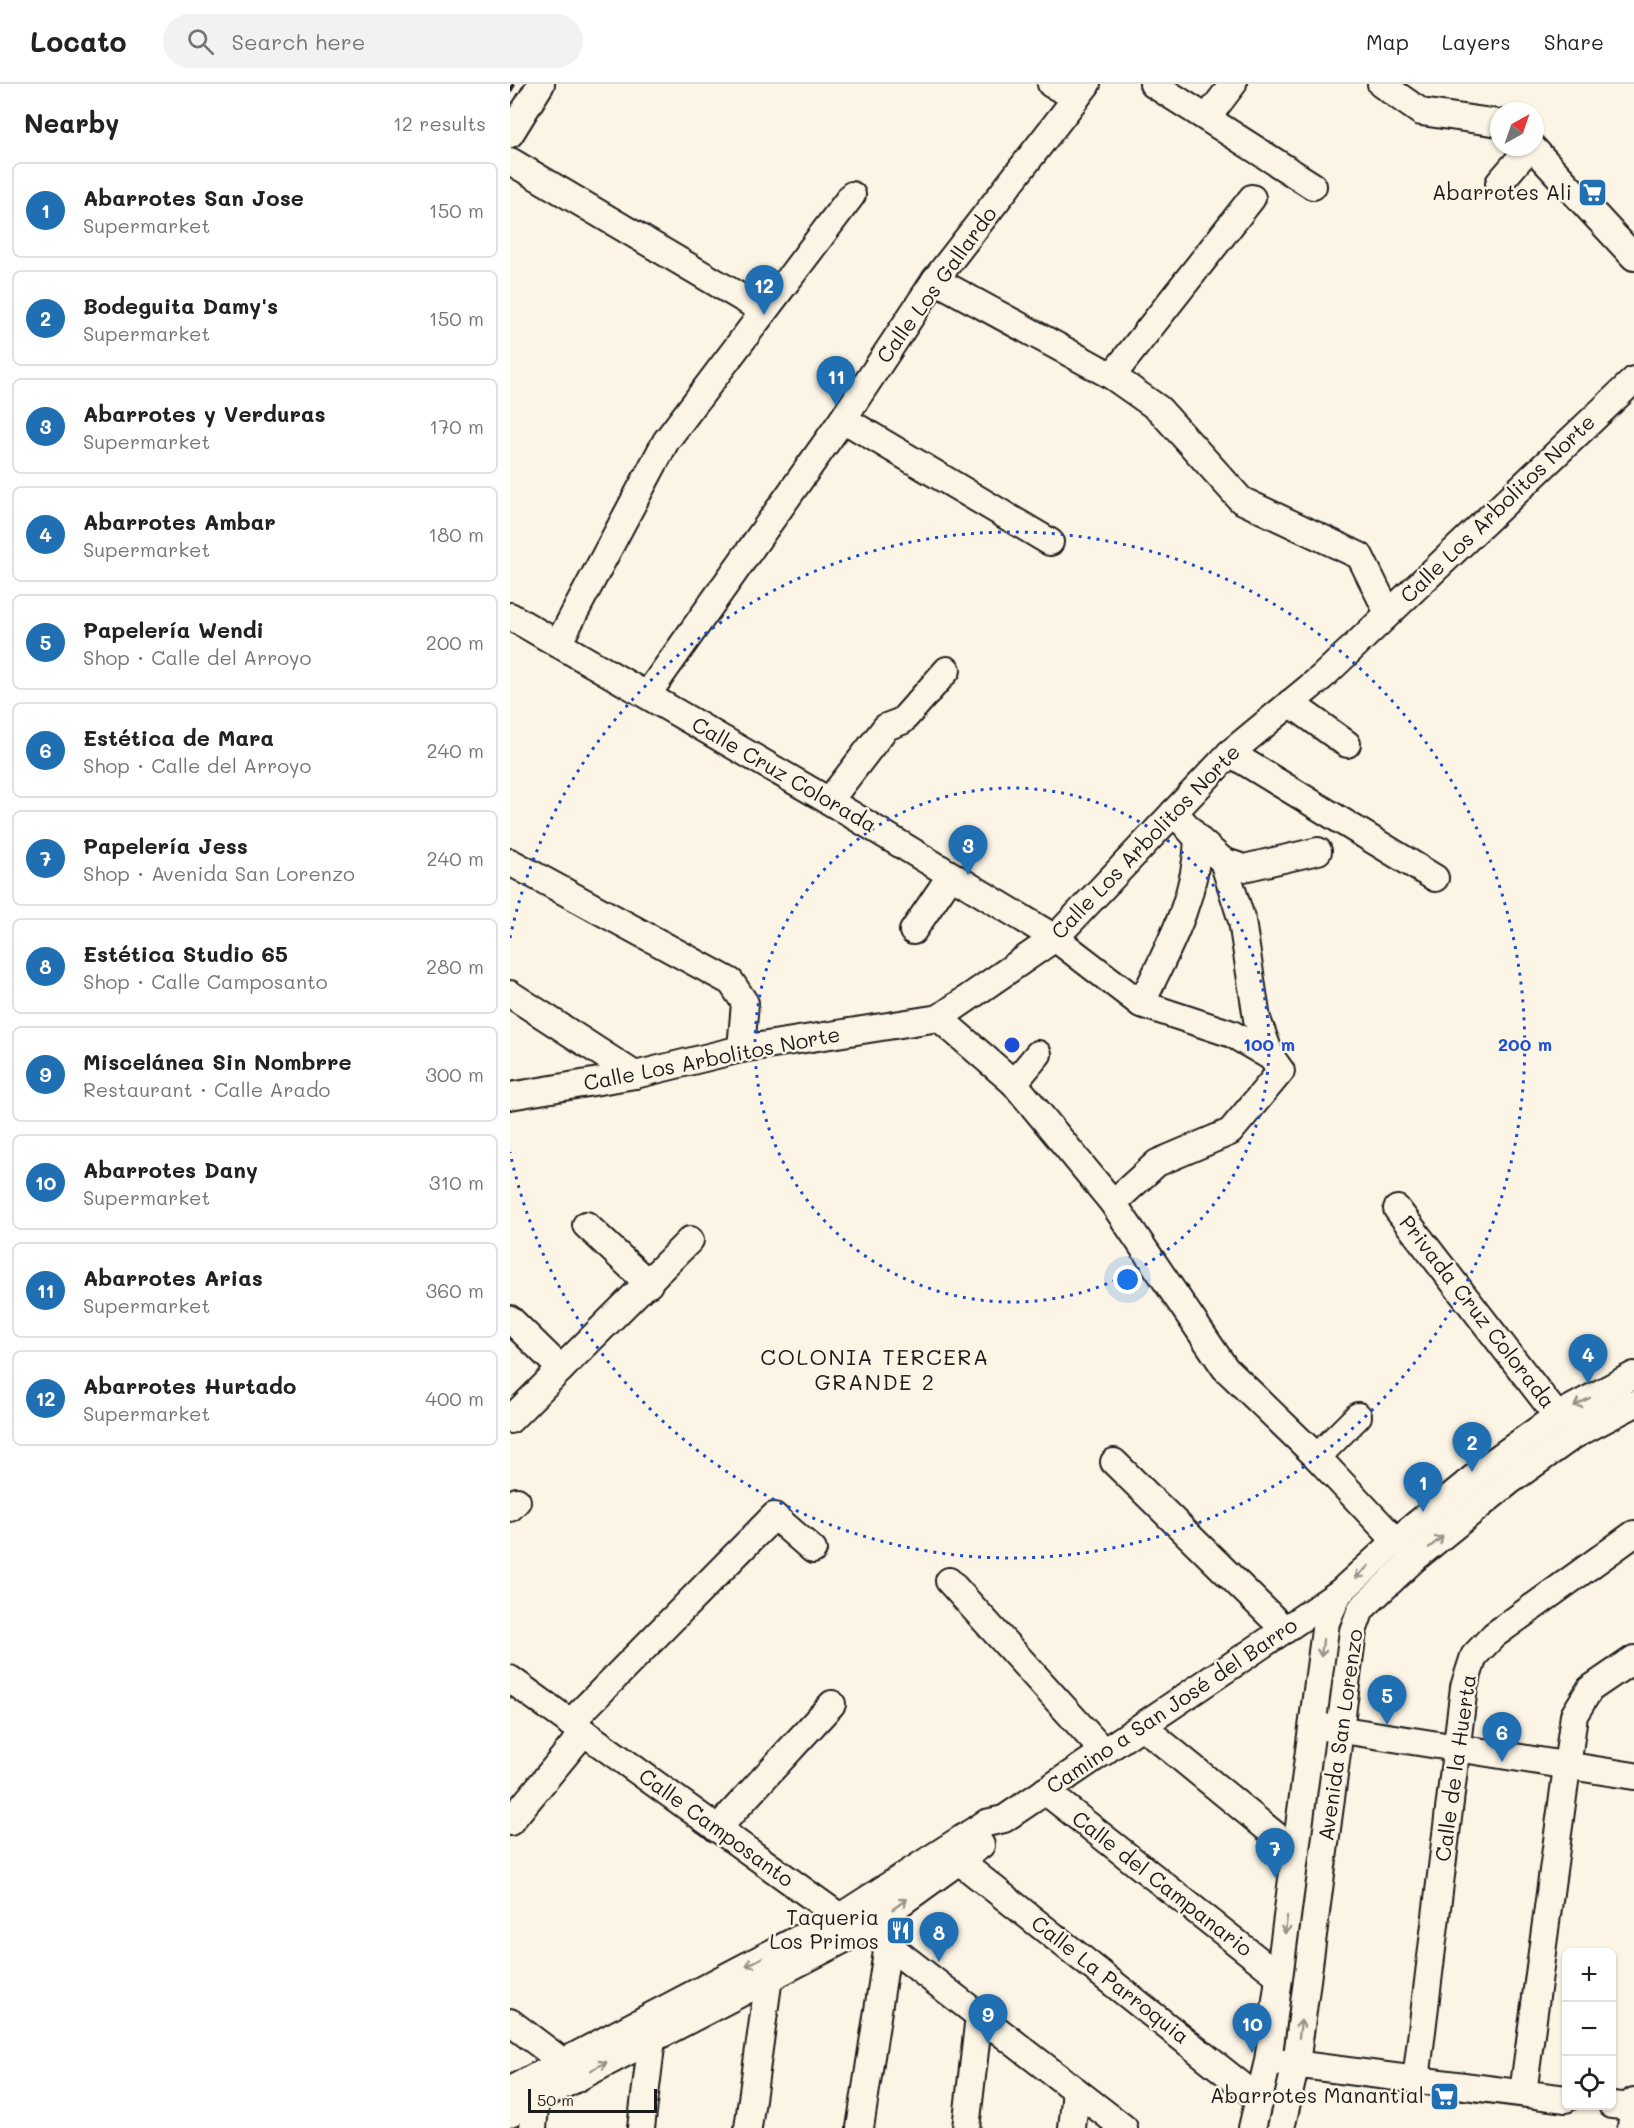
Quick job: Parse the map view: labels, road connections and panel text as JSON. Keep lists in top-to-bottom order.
{
  "streets": {
    "street": [
      "Calle Los Gallardo",
      "Calle Los Arbolitos Norte",
      "Calle Cruz Colorada",
      "Privada Cruz Colorada",
      "Camino a San José del Barro",
      "Avenida San Lorenzo",
      "Calle de la Huerta",
      "Calle Camposanto",
      "Calle del Campanario",
      "Calle La Parroquia"
    ]
  },
  "crossings": [
    ["Calle Los Gallardo", "Calle Cruz Colorada"],
    ["Calle Los Arbolitos Norte", "Calle Cruz Colorada"],
    ["Privada Cruz Colorada", "Avenida San Lorenzo"],
    ["Camino a San José del Barro", "Avenida San Lorenzo"],
    ["Camino a San José del Barro", "Calle Camposanto"],
    ["Camino a San José del Barro", "Calle del Campanario"],
    ["Camino a San José del Barro", "Calle La Parroquia"],
    ["Avenida San Lorenzo", "Calle del Campanario"],
    ["Avenida San Lorenzo", "Calle La Parroquia"]
  ],
  "districts": ["COLONIA TERCERA GRANDE 2"],
  "places": {
    "supermarket": ["Abarrotes Ali", "Abarrotes Manantial"],
    "restaurant": ["Taqueria Los Primos"]
  },
  "scale_bar": "50 m",
  "north": "top right",
  "page": {
    "header": "Locato",
    "search": "Search here",
    "nav": ["Map", "Layers", "Share"],
    "heading": ["Nearby", "12 results"],
    "list": [
      {
        "mark": "1",
        "name": "Abarrotes San Jose",
        "note": "Supermarket",
        "value": "150 m"
      },
      {
        "mark": "2",
        "name": "Bodeguita Damy's",
        "note": "Supermarket",
        "value": "150 m"
      },
      {
        "mark": "3",
        "name": "Abarrotes y Verduras",
        "note": "Supermarket",
        "value": "170 m"
      },
      {
        "mark": "4",
        "name": "Abarrotes Ambar",
        "note": "Supermarket",
        "value": "180 m"
      },
      {
        "mark": "5",
        "name": "Papelería Wendi",
        "note": "Shop · Calle del Arroyo",
        "value": "200 m"
      },
      {
        "mark": "6",
        "name": "Estética de Mara",
        "note": "Shop · Calle del Arroyo",
        "value": "240 m"
      },
      {
        "mark": "7",
        "name": "Papelería Jess",
        "note": "Shop · Avenida San Lorenzo",
        "value": "240 m"
      },
      {
        "mark": "8",
        "name": "Estética Studio 65",
        "note": "Shop · Calle Camposanto",
        "value": "280 m"
      },
      {
        "mark": "9",
        "name": "Miscelánea Sin Nombrre",
        "note": "Restaurant · Calle Arado",
        "value": "300 m"
      },
      {
        "mark": "10",
        "name": "Abarrotes Dany",
        "note": "Supermarket",
        "value": "310 m"
      },
      {
        "mark": "11",
        "name": "Abarrotes Arias",
        "note": "Supermarket",
        "value": "360 m"
      },
      {
        "mark": "12",
        "name": "Abarrotes Hurtado",
        "note": "Supermarket",
        "value": "400 m"
      }
    ],
    "pins": [
      "12",
      "11",
      "3",
      "4",
      "2",
      "1",
      "5",
      "6",
      "7",
      "8",
      "9",
      "10"
    ],
    "map_buttons": ["+", "−"],
    "scale": "50 m"
  },
  "rings": ["100 m", "200 m"]
}
